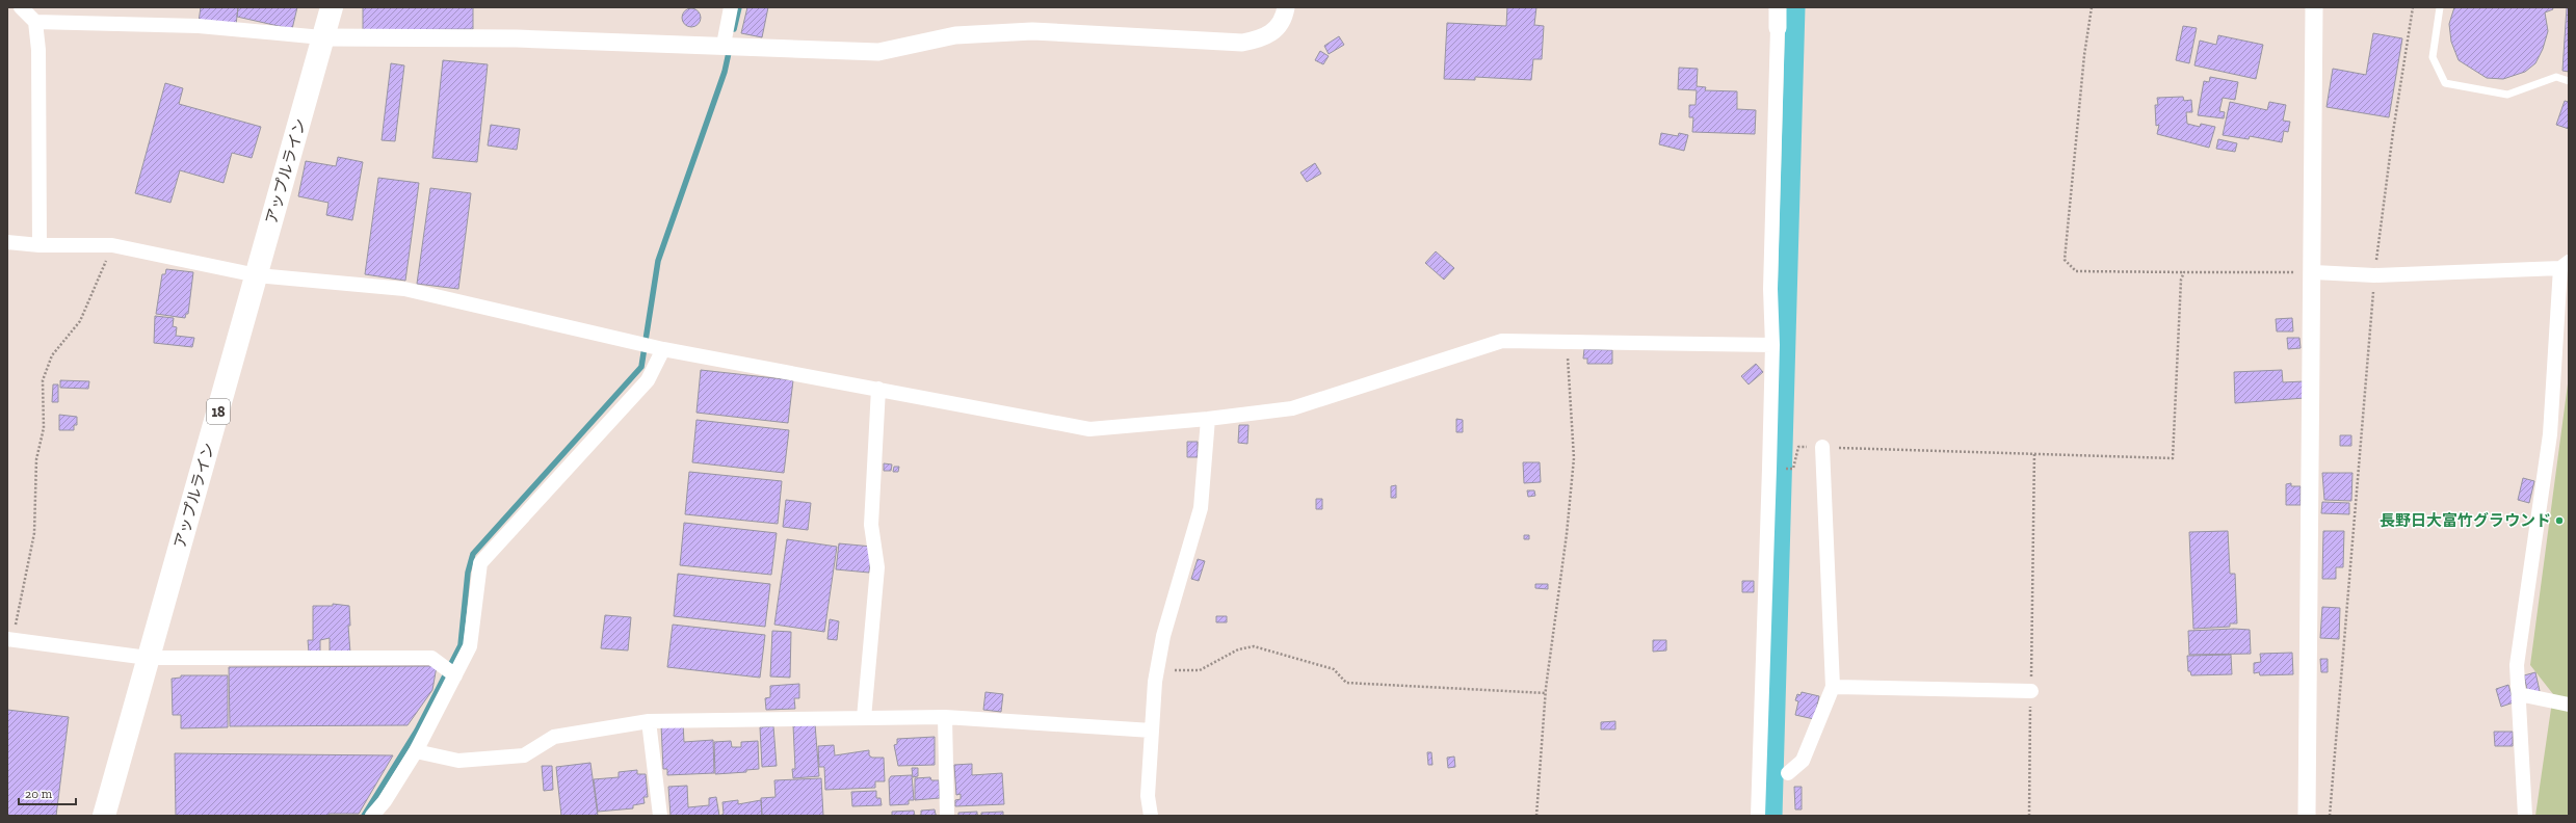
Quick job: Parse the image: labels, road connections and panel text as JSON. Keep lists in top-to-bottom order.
{
  "streets": {
    "highway": ["アップルライン", "18"]
  },
  "places": ["長野日大富竹グラウンド"],
  "scale_bar": "20 m"
}
